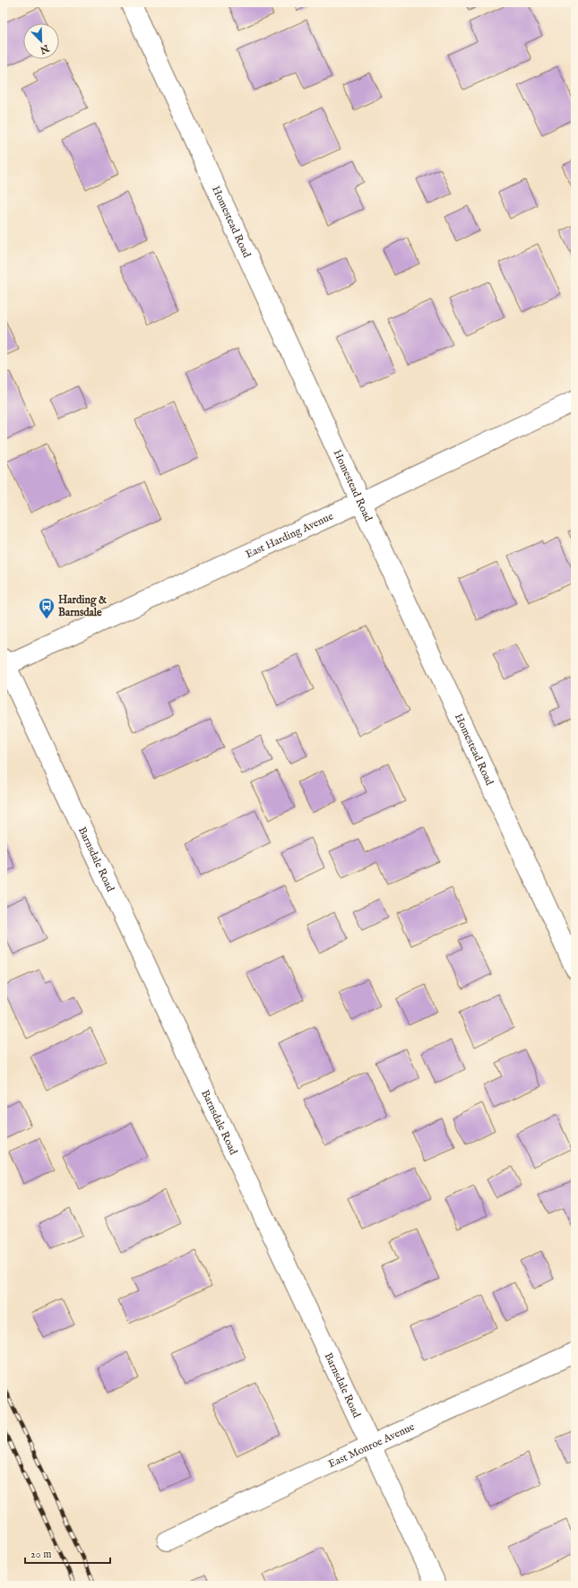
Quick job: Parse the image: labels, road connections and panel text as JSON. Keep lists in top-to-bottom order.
{
  "streets": {
    "street": [
      "Homestead Road",
      "East Harding Avenue",
      "Barnsdale Road",
      "East Monroe Avenue"
    ]
  },
  "crossings": [
    ["Homestead Road", "East Harding Avenue"],
    ["East Harding Avenue", "Barnsdale Road"],
    ["Barnsdale Road", "East Monroe Avenue"]
  ],
  "places": {
    "bus stop": ["Harding & Barnsdale"]
  },
  "scale_bar": "20 m",
  "north": "bottom right"
}
